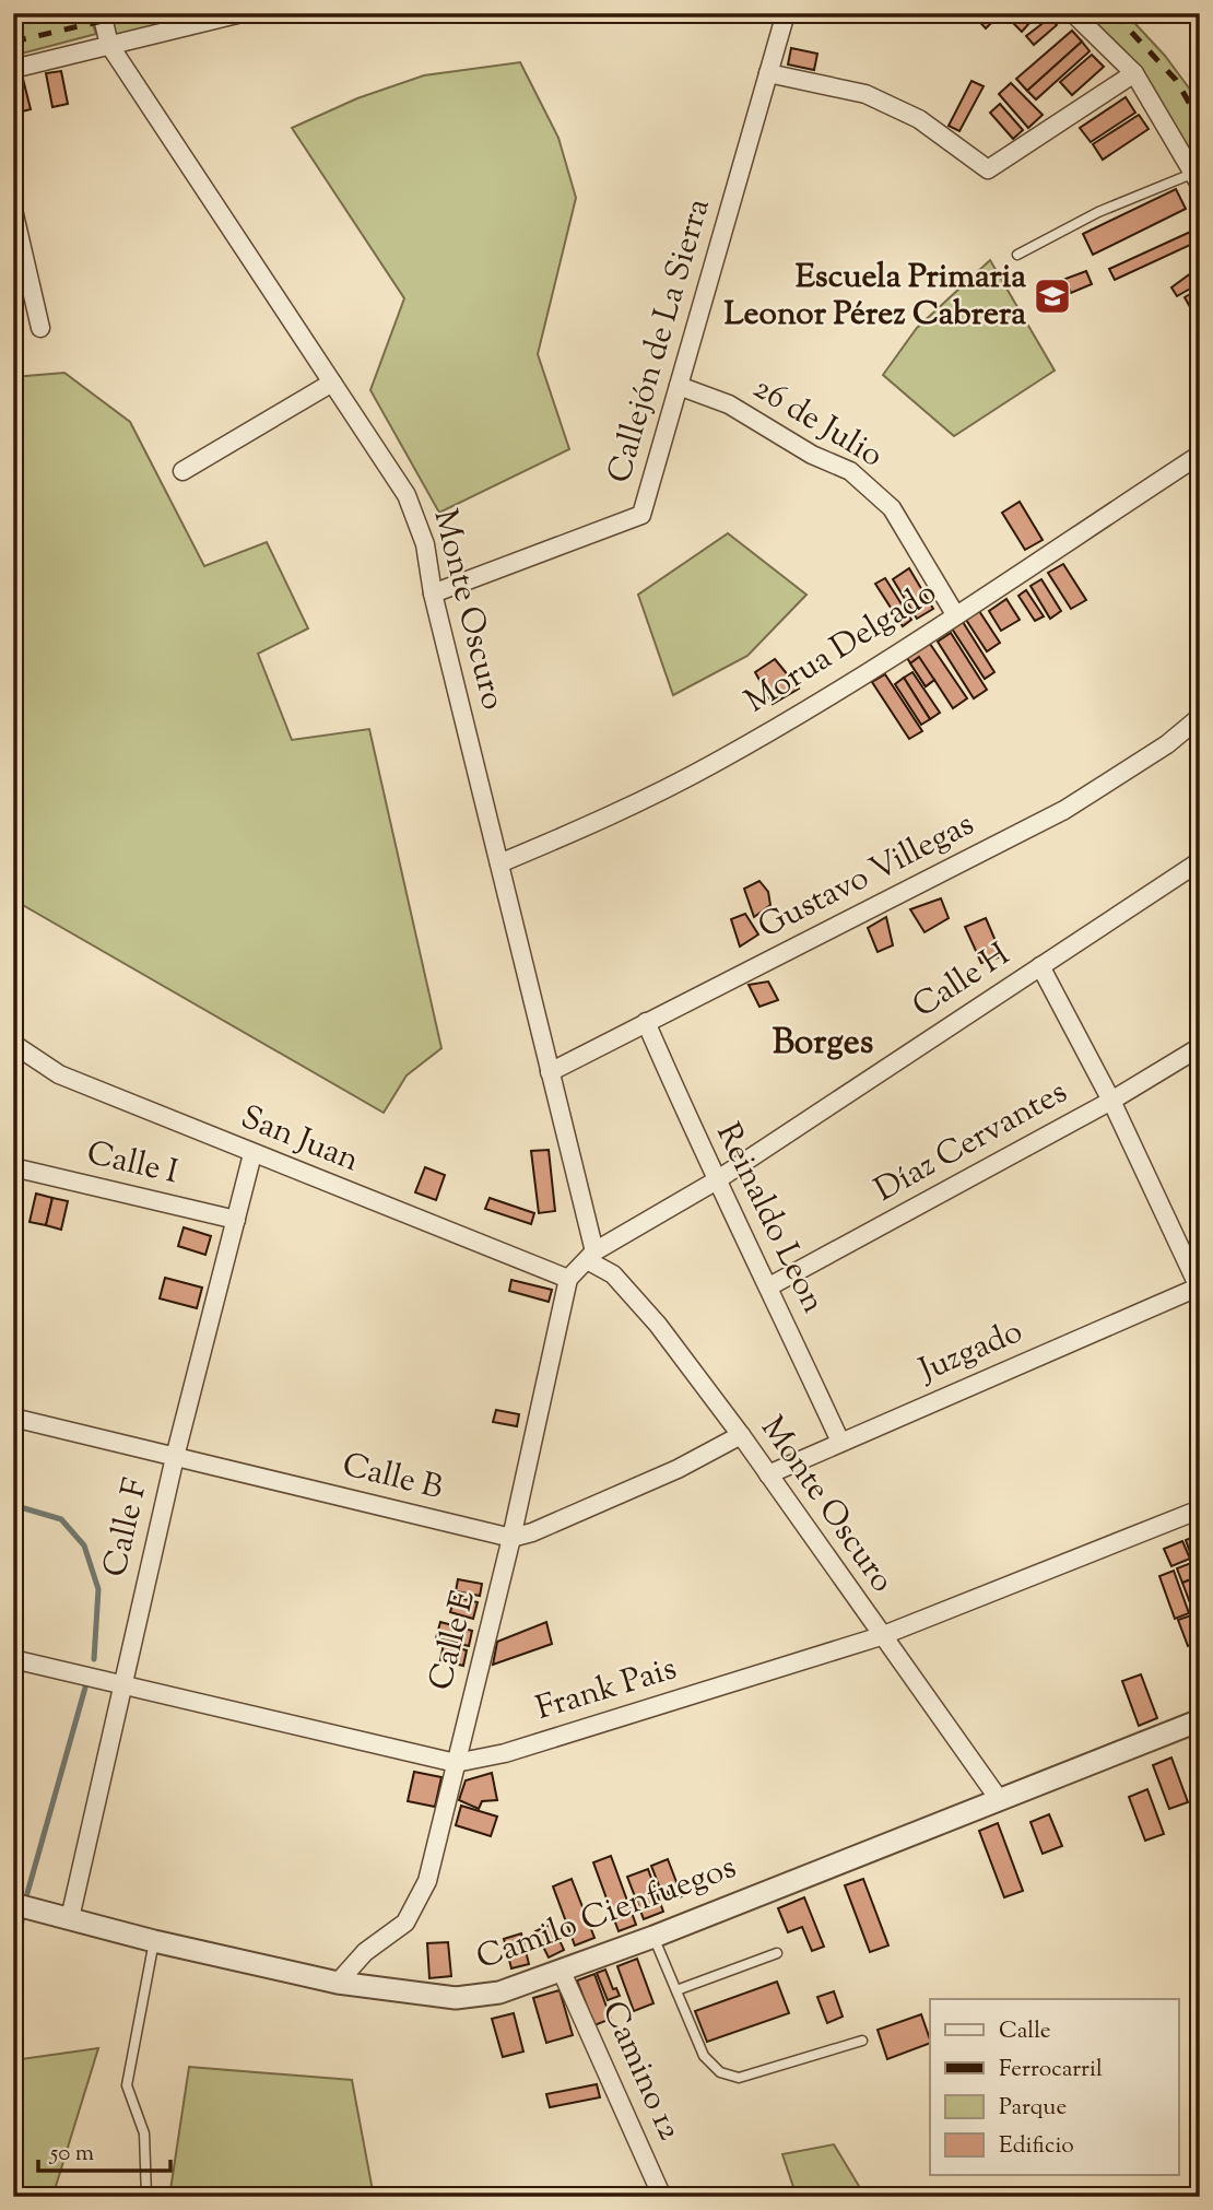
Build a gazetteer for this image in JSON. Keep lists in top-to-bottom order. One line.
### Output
{"streets":{"street":["Callejón de La Sierra","26 de Julio","Monte Oscuro","Morua Delgado","Gustavo Villegas","Calle H","San Juan","Díaz Cervantes","Calle I","Reinaldo Leon","Juzgado","Calle B","Calle F","Calle E","Frank Pais","Camilo Cienfuegos","Camino 12"]},"crossings":[["Callejón de La Sierra","26 de Julio"],["Callejón de La Sierra","Monte Oscuro"],["26 de Julio","Morua Delgado"],["Monte Oscuro","Morua Delgado"],["Monte Oscuro","Gustavo Villegas"],["Monte Oscuro","Calle H"],["Monte Oscuro","Juzgado"],["Monte Oscuro","Frank Pais"],["Monte Oscuro","Camilo Cienfuegos"],["Gustavo Villegas","Reinaldo Leon"],["Calle H","San Juan"],["Calle H","Reinaldo Leon"],["Calle H","Calle E"],["San Juan","Calle F"],["San Juan","Calle E"],["Díaz Cervantes","Reinaldo Leon"],["Calle I","Calle F"],["Reinaldo Leon","Juzgado"],["Calle B","Calle F"],["Calle B","Calle E"],["Calle F","Frank Pais"],["Calle F","Camilo Cienfuegos"],["Calle E","Frank Pais"],["Calle E","Camilo Cienfuegos"],["Camilo Cienfuegos","Camino 12"]],"districts":["Borges"],"places":{"school or university":["Escuela Primaria Leonor Pérez Cabrera"]},"legend":["Calle","Ferrocarril","Parque","Edificio"],"scale_bar":"50 m"}
